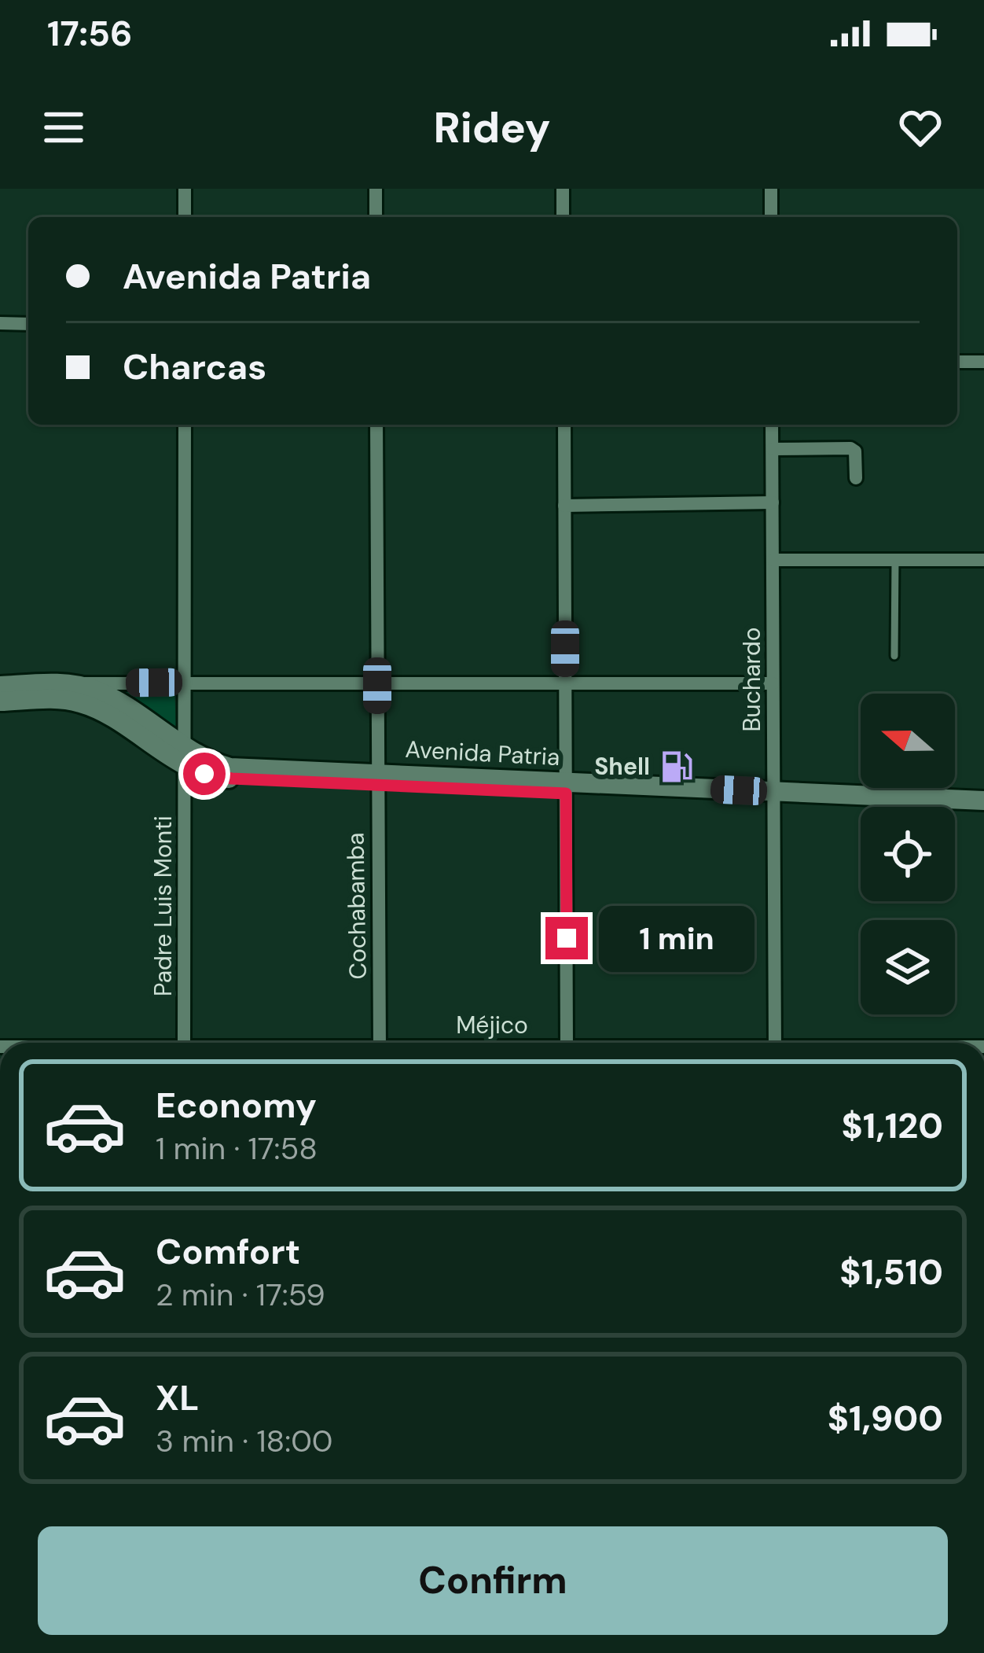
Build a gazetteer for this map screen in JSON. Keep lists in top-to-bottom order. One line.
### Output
{"streets":{"main road":["Avenida Patria"],"street":["Buchardo","Padre Luis Monti","Cochabamba"]},"crossings":[["Buchardo","Avenida Patria"],["Avenida Patria","Padre Luis Monti"],["Avenida Patria","Cochabamba"]],"places":{"fuel station":["Shell"]},"north":"left","page":{"status":"17:56","header":"Ridey","banner":["Avenida Patria","Charcas"],"bubble":"1 min","list":[{"name":"Economy","note":"1 min · 17:58","value":"$1,120"},{"name":"Comfort","note":"2 min · 17:59","value":"$1,510"},{"name":"XL","note":"3 min · 18:00","value":"$1,900"}],"buttons":"Confirm"}}
